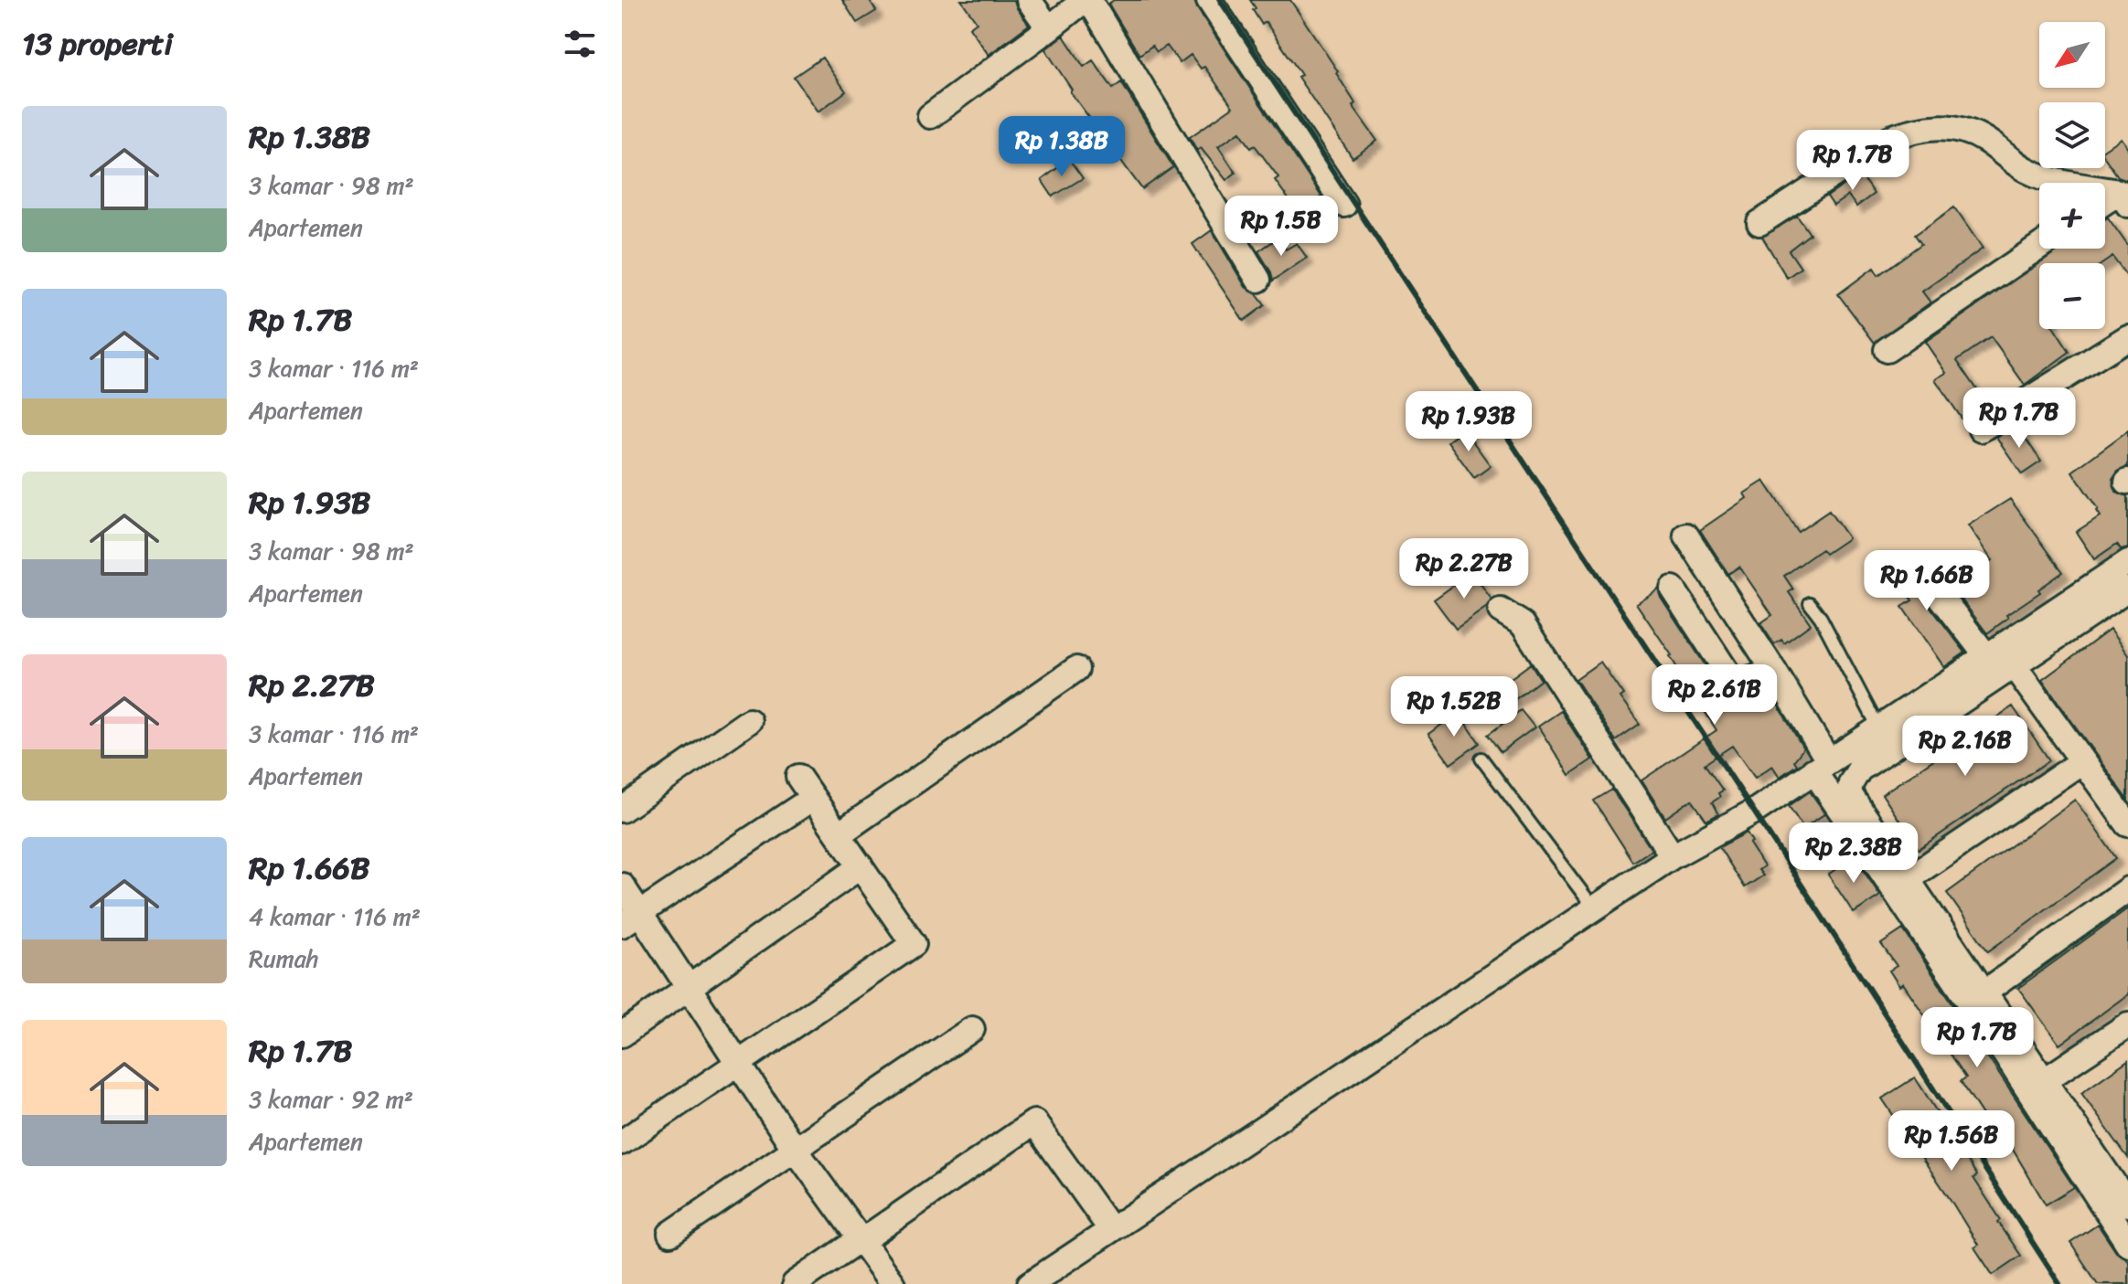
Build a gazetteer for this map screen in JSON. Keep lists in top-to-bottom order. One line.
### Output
{"north":"bottom left","page":{"heading":"13 properti","map_buttons":["+","−"],"list":[{"name":"Rp 1.38B","note":"3 kamar · 98 m² · Apartemen"},{"name":"Rp 1.7B","note":"3 kamar · 116 m² · Apartemen"},{"name":"Rp 1.93B","note":"3 kamar · 98 m² · Apartemen"},{"name":"Rp 2.27B","note":"3 kamar · 116 m² · Apartemen"},{"name":"Rp 1.66B","note":"4 kamar · 116 m² · Rumah"},{"name":"Rp 1.7B","note":"3 kamar · 92 m² · Apartemen"}],"price":["Rp 1.38B","Rp 1.7B","Rp 1.5B","Rp 1.7B","Rp 1.93B","Rp 2.27B","Rp 1.66B","Rp 2.61B","Rp 1.52B","Rp 2.16B","Rp 2.38B","Rp 1.7B","Rp 1.56B"]}}
